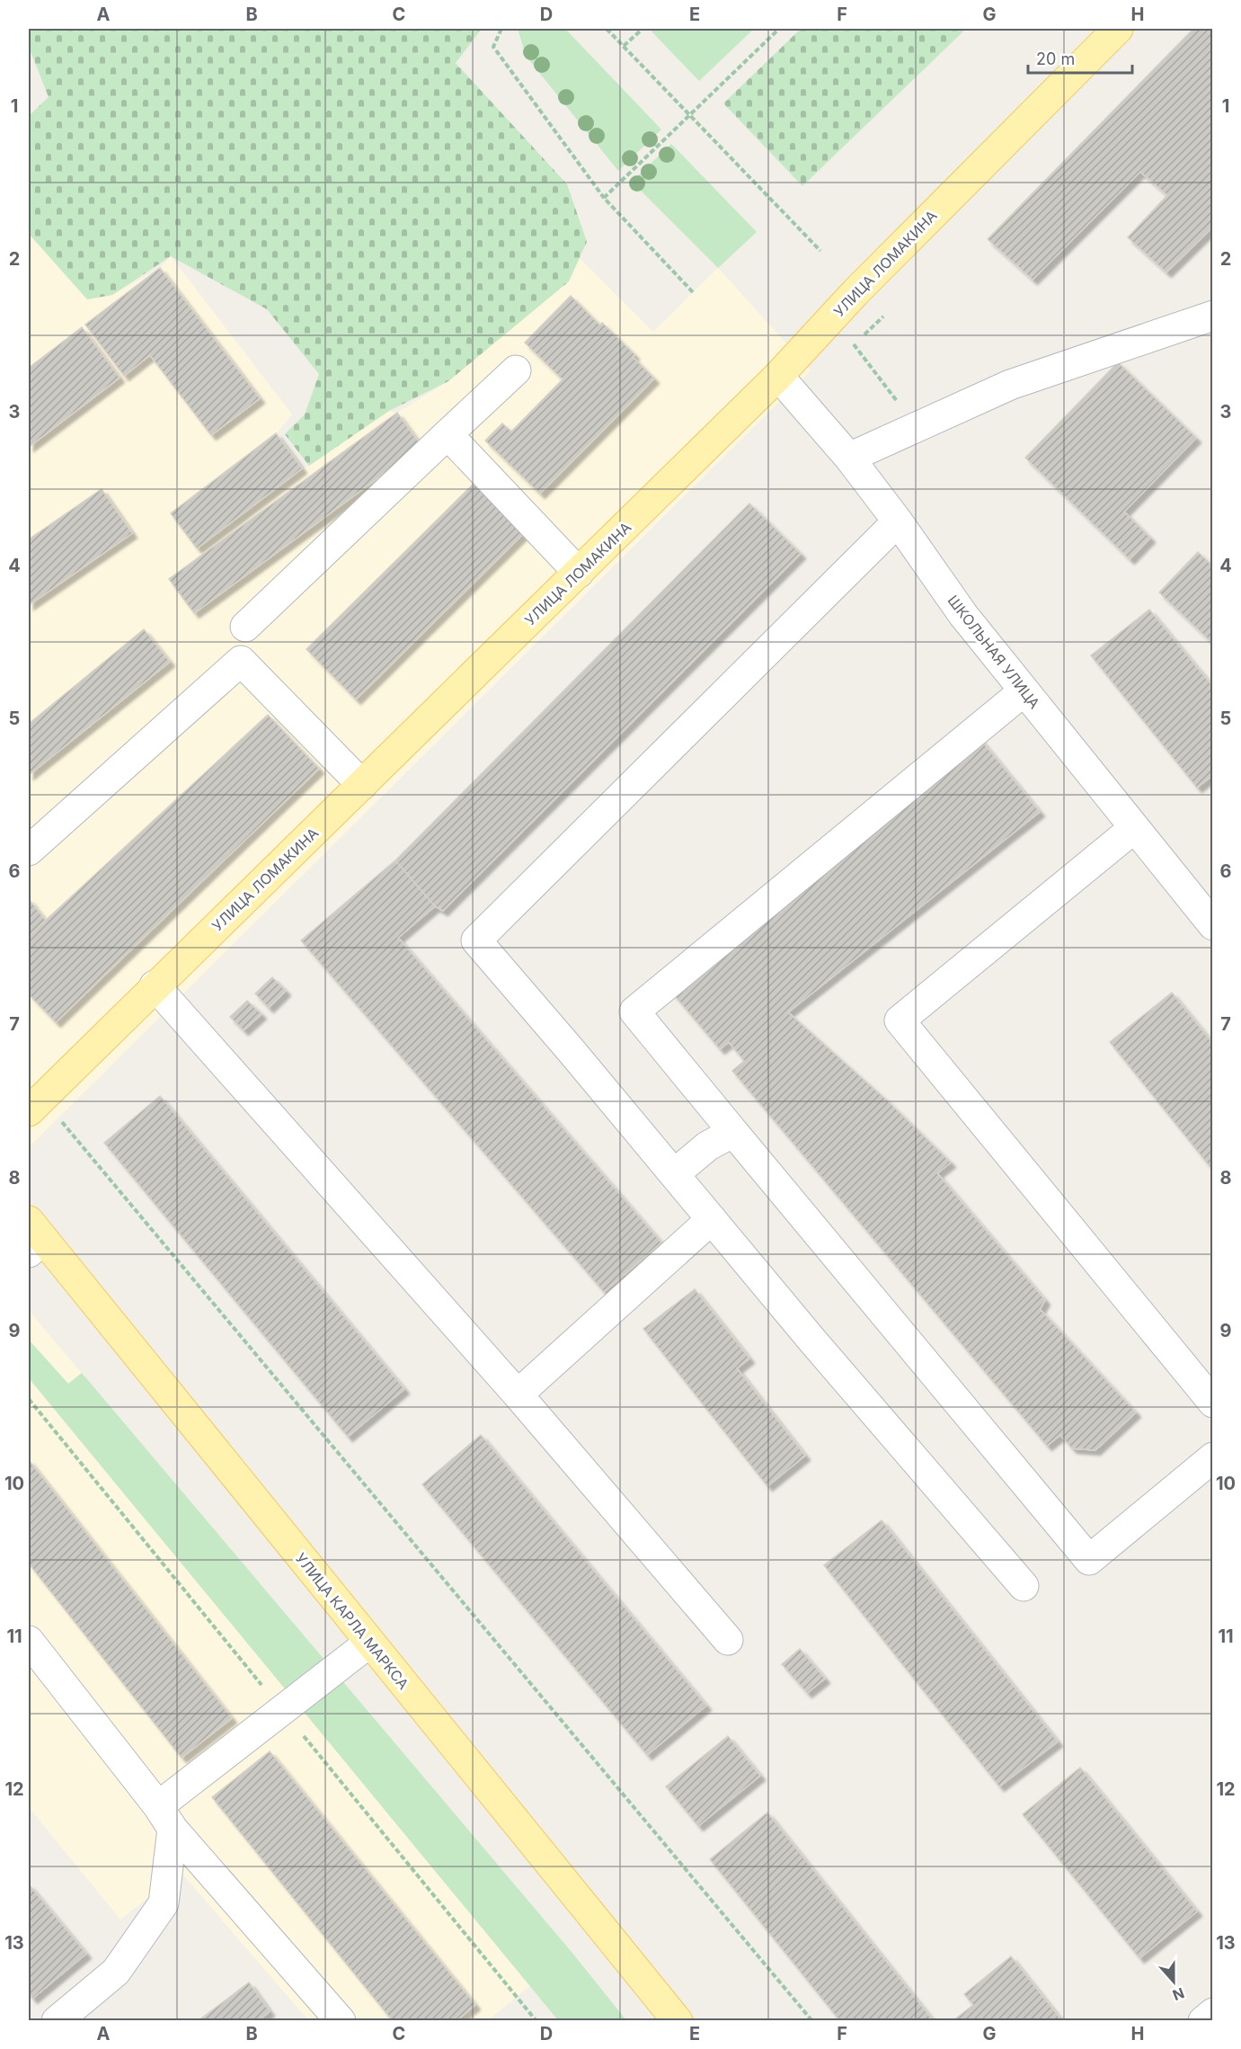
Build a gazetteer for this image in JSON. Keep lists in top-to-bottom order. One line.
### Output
{"streets":{"main road":["УЛИЦА ЛОМАКИНА","УЛИЦА КАРЛА МАРКСА"],"street":["ШКОЛЬНАЯ УЛИЦА"]},"crossings":[["УЛИЦА ЛОМАКИНА","ШКОЛЬНАЯ УЛИЦА"]],"scale_bar":"20 m","north":"bottom","grid":{"columns":["A","B","C","D","E","F","G","H"],"rows":["1","2","3","4","5","6","7","8","9","10","11","12","13"]}}
